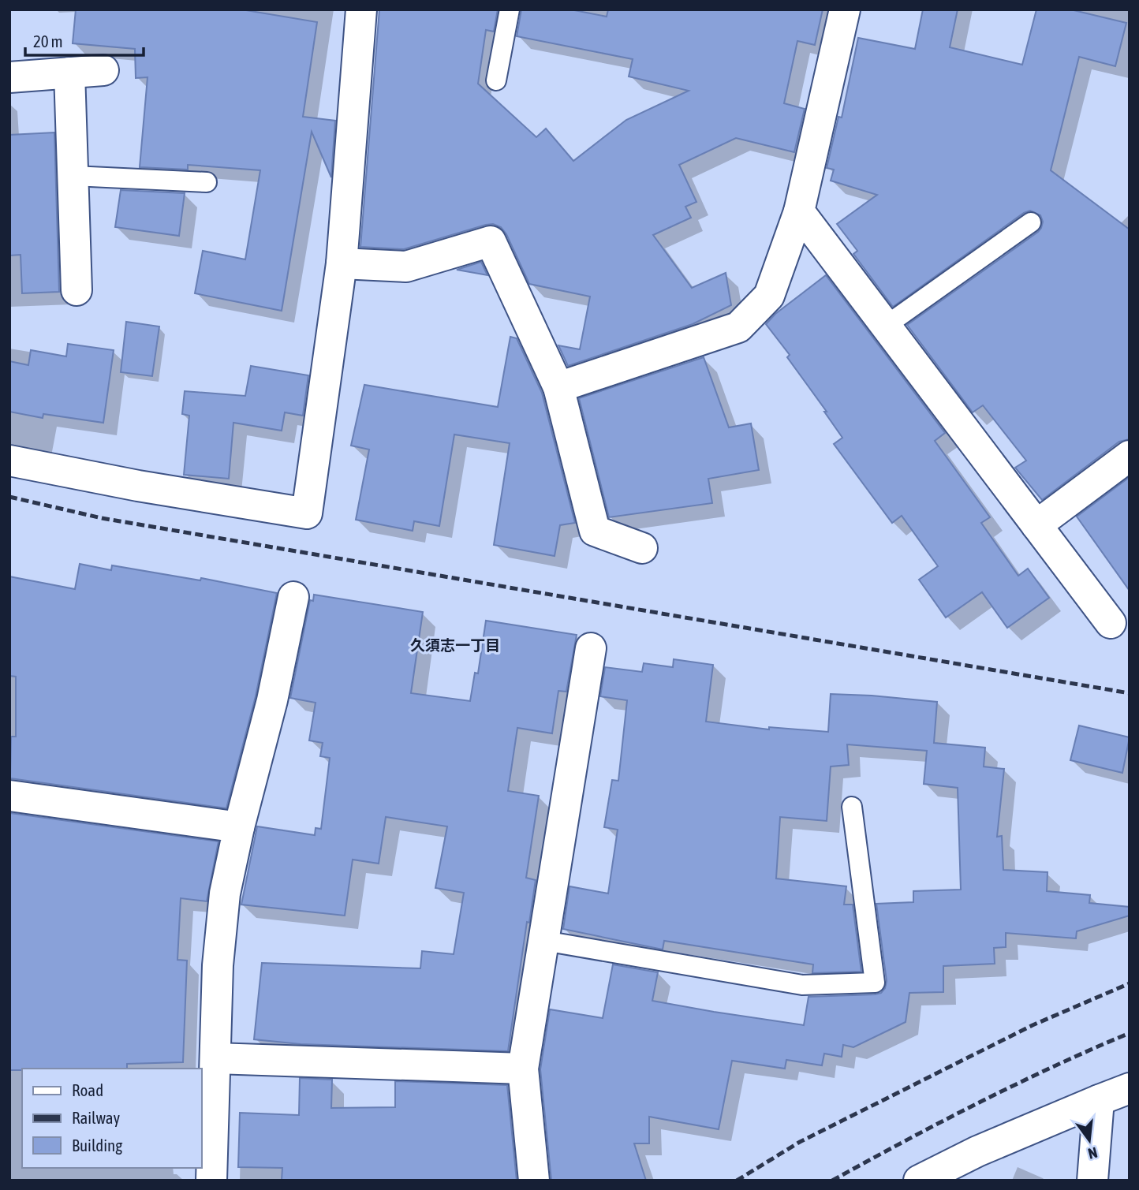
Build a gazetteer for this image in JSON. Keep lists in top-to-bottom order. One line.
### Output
{"districts":["久須志一丁目"],"legend":["Road","Railway","Building"],"scale_bar":"20 m","north":"bottom"}
